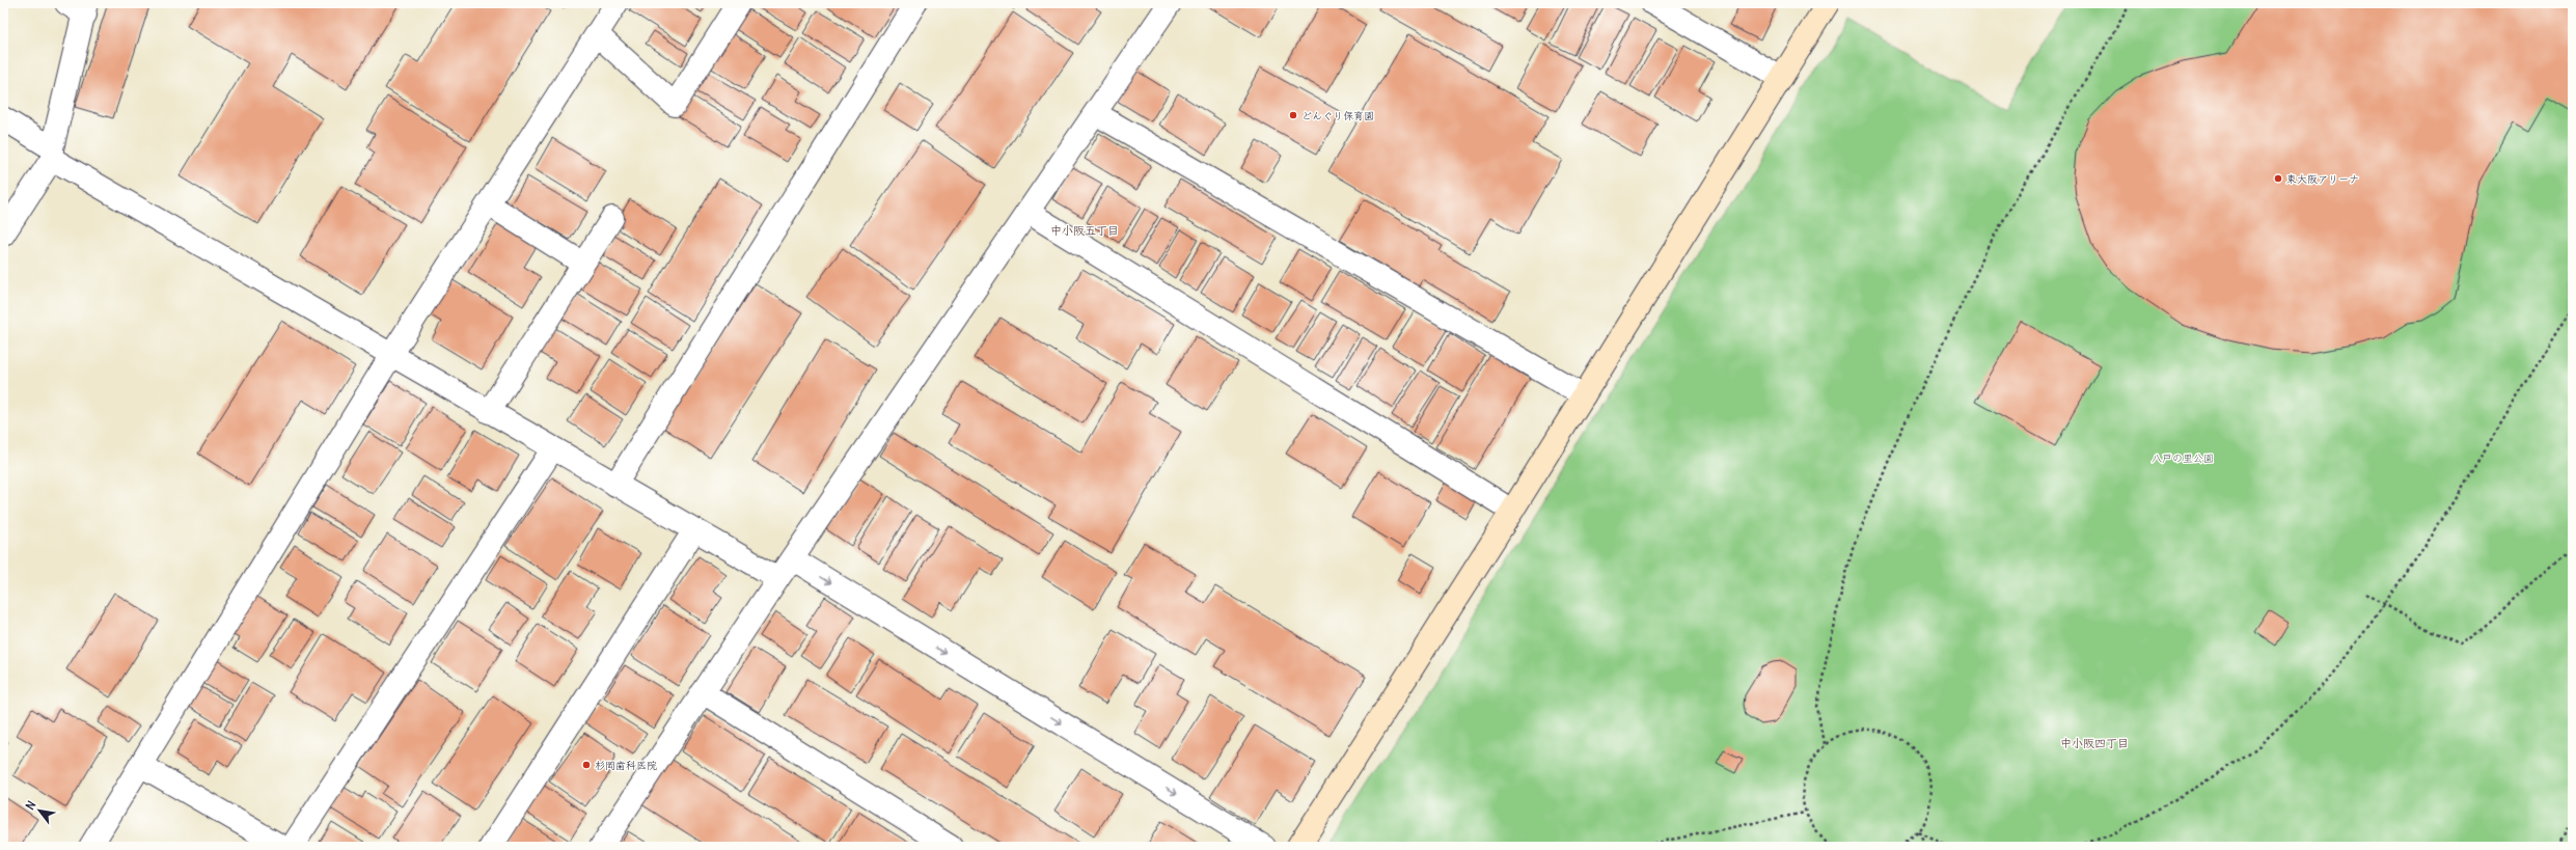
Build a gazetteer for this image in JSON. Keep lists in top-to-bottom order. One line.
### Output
{"districts":["中小阪五丁目","中小阪四丁目"],"parks":["八戸の里公園"],"places":["どんぐり保育園","東大阪アリーナ","杉岡歯科医院"],"north":"top left"}
